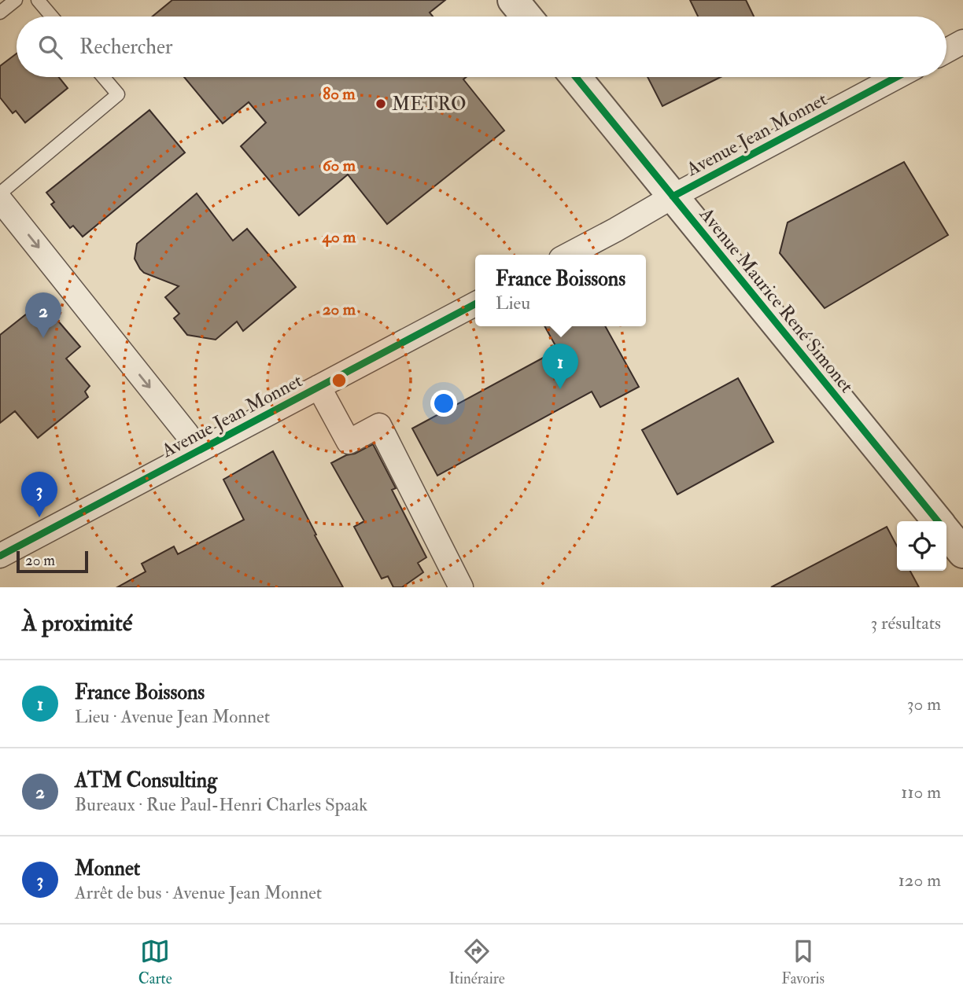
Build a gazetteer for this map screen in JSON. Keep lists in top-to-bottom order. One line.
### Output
{"streets":{"street":["Avenue Jean Monnet","Avenue Maurice René Simonet"]},"crossings":[["Avenue Jean Monnet","Avenue Maurice René Simonet"]],"places":["METRO"],"scale_bar":"20 m","page":{"search":"Rechercher","popup":["France Boissons","Lieu"],"pins":["2","1","3"],"scale":"20 m","heading":["À proximité","3 résultats"],"list":[{"mark":"1","name":"France Boissons","note":"Lieu · Avenue Jean Monnet","value":"30 m"},{"mark":"2","name":"ATM Consulting","note":"Bureaux · Rue Paul-Henri Charles Spaak","value":"110 m"},{"mark":"3","name":"Monnet","note":"Arrêt de bus · Avenue Jean Monnet","value":"120 m"}],"nav":["Carte","Itinéraire","Favoris"]},"rings":["80 m","60 m","40 m","20 m"]}
